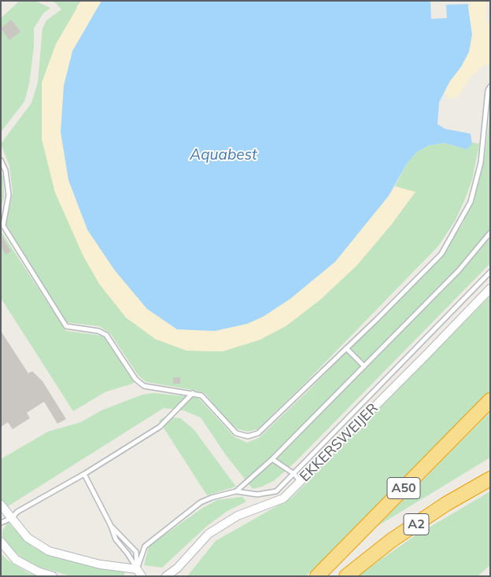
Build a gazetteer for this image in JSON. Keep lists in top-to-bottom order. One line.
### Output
{"streets":{"highway":["A50","A2"],"street":["EKKERSWEIJER"]},"water":["Aquabest"]}
